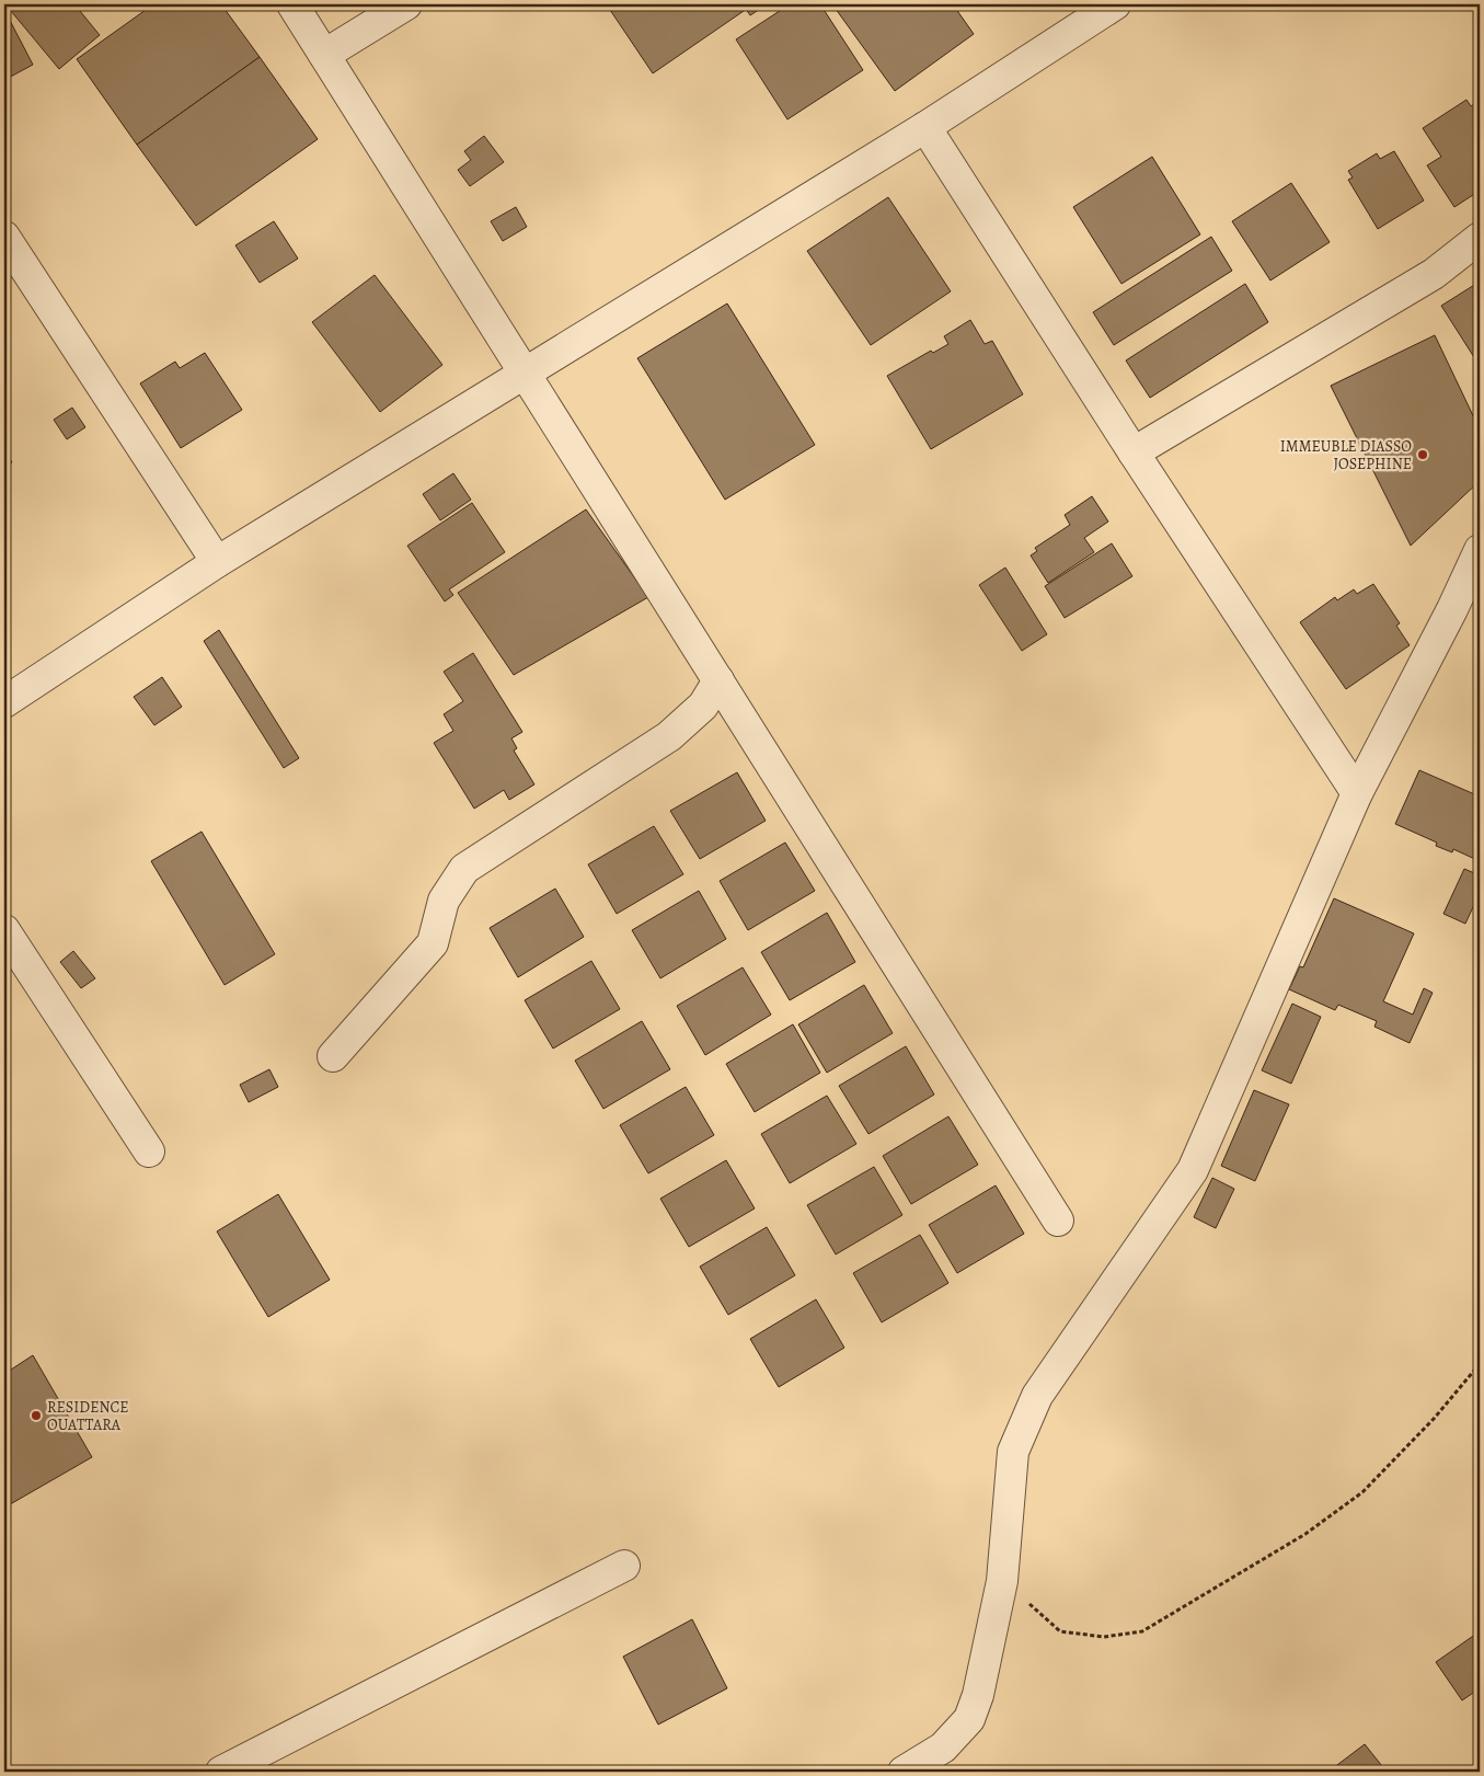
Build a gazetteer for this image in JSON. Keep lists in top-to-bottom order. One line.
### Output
{"places":["IMMEUBLE DIASSO JOSEPHINE","RESIDENCE OUATTARA"]}
